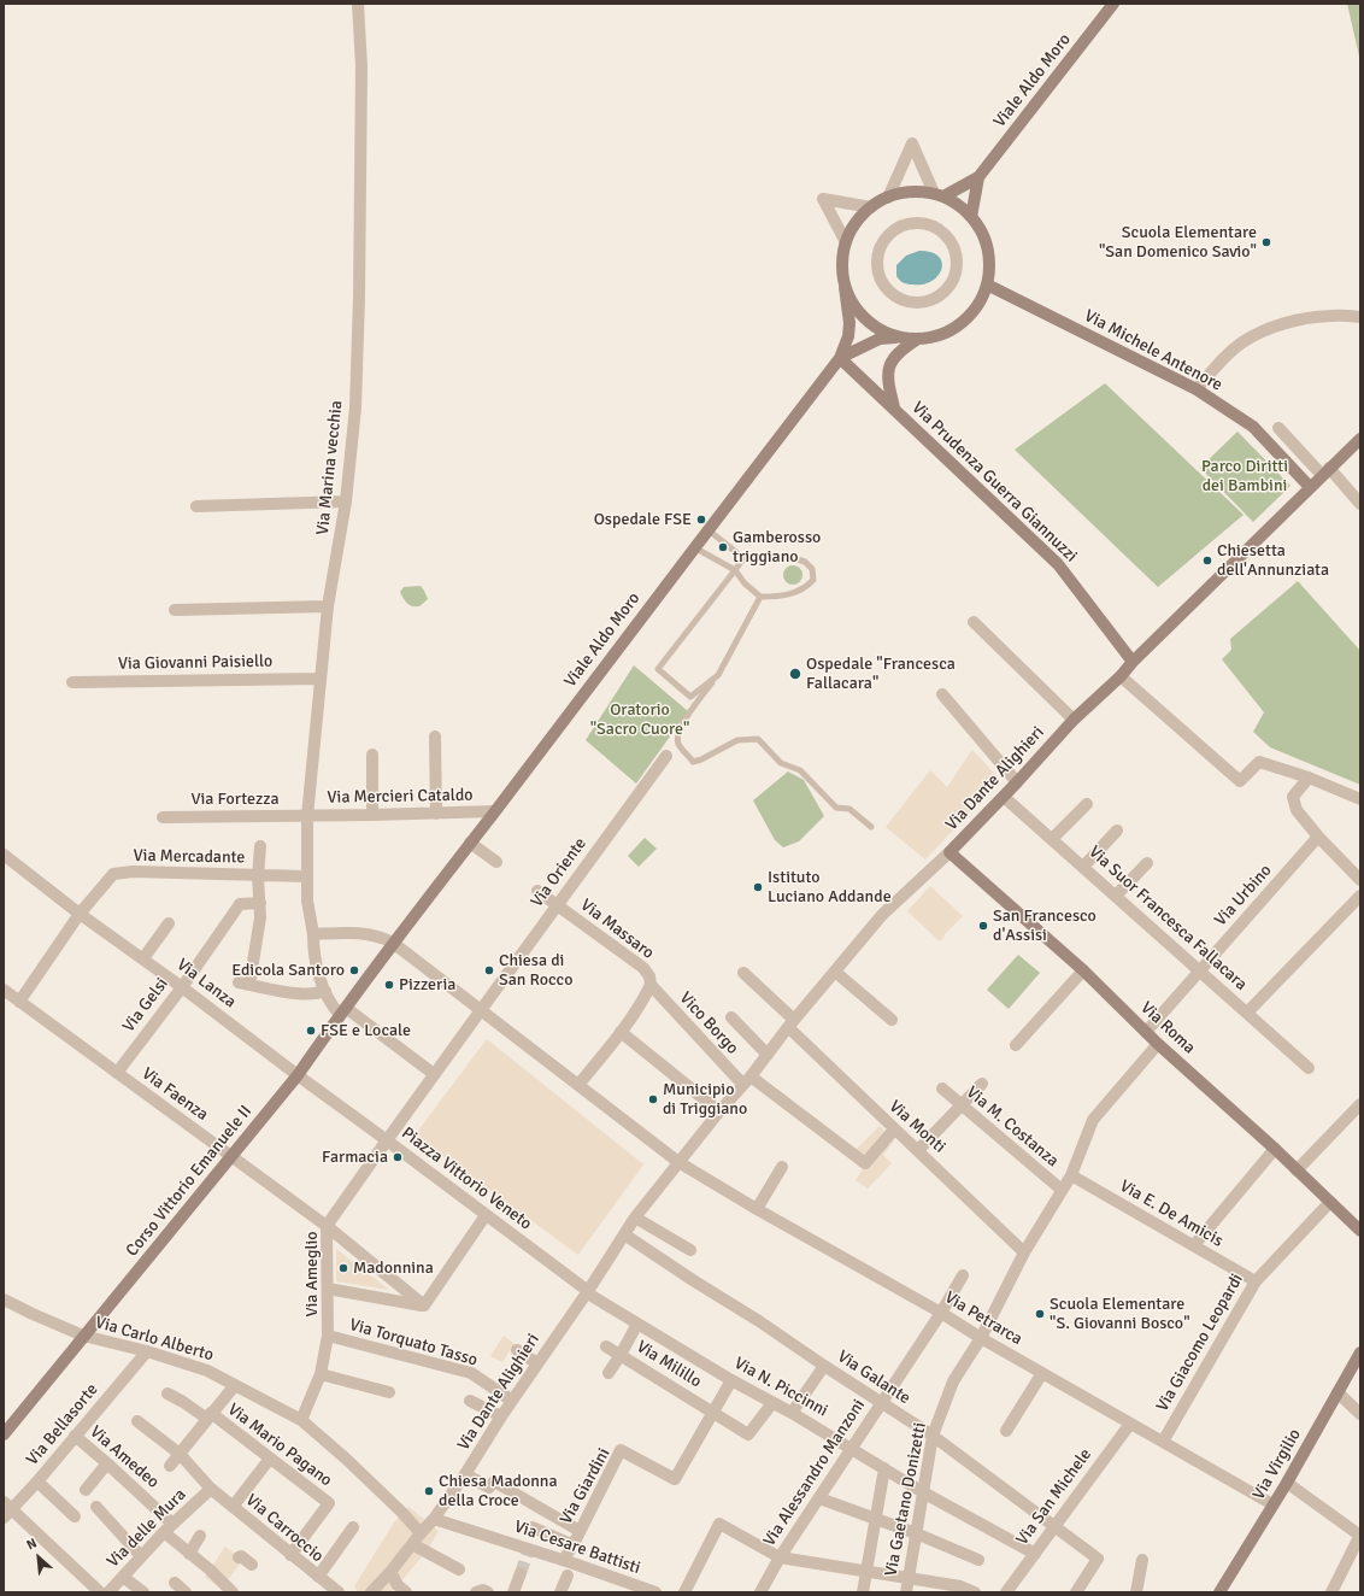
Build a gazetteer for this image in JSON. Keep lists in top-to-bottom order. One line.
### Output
{"streets":{"street":["Viale Aldo Moro","Via Michele Antenore","Via Marina vecchia","Via Prudenza Guerra Giannuzzi","Via Giovanni Paisiello","Via Dante Alighieri","Via Mercieri Cataldo","Via Fortezza","Via Mercadante","Via Oriente","Via Urbino","Via Suor Francesca Fallacara","Via Massaro","Via Lanza","Via Gelsi","Vico Borgo","Via Roma","Via Faenza","Via Monti","Via M. Costanza","Piazza Vittorio Veneto","Corso Vittorio Emanuele II","Via E. De Amicis","Via Ameglio","Via Petrarca","Via Carlo Alberto","Via Torquato Tasso","Via Giacomo Leopardi","Via Milillo","Via Galante","Via N. Piccinni","Via Bellasorte","Via Mario Pagano","Via Amedeo","Via Virgilio","Via Alessandro Manzoni","Via Giardini","Via San Michele","Via Gaetano Donizetti","Via delle Mura","Via Carroccio","Via Cesare Battisti"]},"crossings":[["Viale Aldo Moro","Via Prudenza Guerra Giannuzzi"],["Viale Aldo Moro","Via Mercieri Cataldo"],["Viale Aldo Moro","Corso Vittorio Emanuele II"],["Via Michele Antenore","Via Dante Alighieri"],["Via Marina vecchia","Via Giovanni Paisiello"],["Via Marina vecchia","Via Mercieri Cataldo"],["Via Marina vecchia","Via Fortezza"],["Via Marina vecchia","Via Mercadante"],["Via Marina vecchia","Corso Vittorio Emanuele II"],["Via Prudenza Guerra Giannuzzi","Via Dante Alighieri"],["Via Dante Alighieri","Via Suor Francesca Fallacara"],["Via Dante Alighieri","Vico Borgo"],["Via Dante Alighieri","Via Roma"],["Via Dante Alighieri","Via Monti"],["Via Dante Alighieri","Piazza Vittorio Veneto"],["Via Dante Alighieri","Via Petrarca"],["Via Dante Alighieri","Via Carlo Alberto"],["Via Dante Alighieri","Via Torquato Tasso"],["Via Dante Alighieri","Via N. Piccinni"],["Via Dante Alighieri","Via Cesare Battisti"],["Via Mercieri Cataldo","Via Fortezza"],["Via Mercadante","Via Lanza"],["Via Mercadante","Via Faenza"],["Via Oriente","Via Massaro"],["Via Oriente","Piazza Vittorio Veneto"],["Via Urbino","Via Suor Francesca Fallacara"],["Via Urbino","Via Roma"],["Via Massaro","Vico Borgo"],["Via Lanza","Via Gelsi"],["Via Lanza","Piazza Vittorio Veneto"],["Via Lanza","Corso Vittorio Emanuele II"],["Via Lanza","Via Ameglio"],["Via Gelsi","Via Faenza"],["Vico Borgo","Via Monti"],["Via Roma","Via Giacomo Leopardi"],["Via Faenza","Corso Vittorio Emanuele II"],["Via Faenza","Via Ameglio"],["Piazza Vittorio Veneto","Via Ameglio"],["Piazza Vittorio Veneto","Via N. Piccinni"],["Corso Vittorio Emanuele II","Via Carlo Alberto"],["Via E. De Amicis","Via Giacomo Leopardi"],["Via Ameglio","Via Carlo Alberto"],["Via Ameglio","Via Torquato Tasso"],["Via Petrarca","Via Giacomo Leopardi"],["Via Petrarca","Via Virgilio"],["Via Petrarca","Via Alessandro Manzoni"],["Via Petrarca","Via San Michele"],["Via Petrarca","Via Gaetano Donizetti"],["Via Carlo Alberto","Via Bellasorte"],["Via Milillo","Via N. Piccinni"],["Via Milillo","Via Giardini"],["Via Galante","Via Alessandro Manzoni"],["Via Galante","Via San Michele"],["Via Galante","Via Gaetano Donizetti"],["Via N. Piccinni","Via Alessandro Manzoni"],["Via N. Piccinni","Via Giardini"],["Via N. Piccinni","Via San Michele"],["Via N. Piccinni","Via Gaetano Donizetti"],["Via Bellasorte","Via Amedeo"],["Via Mario Pagano","Via Carroccio"],["Via Amedeo","Via delle Mura"],["Via Giardini","Via Cesare Battisti"],["Via delle Mura","Via Carroccio"]],"parks":["Parco Diritti dei Bambini","Oratorio \"Sacro Cuore\""],"places":["Scuola Elementare \"San Domenico Savio\"","Ospedale FSE","Gamberosso triggiano","Chiesetta dell'Annunziata","Ospedale \"Francesca Fallacara\"","Istituto Luciano Addande","San Francesco d'Assisi","Edicola Santoro","Chiesa di San Rocco","Pizzeria","FSE e Locale","Municipio di Triggiano","Farmacia","Madonnina","Scuola Elementare \"S. Giovanni Bosco\"","Chiesa Madonna della Croce"],"north":"top left"}
